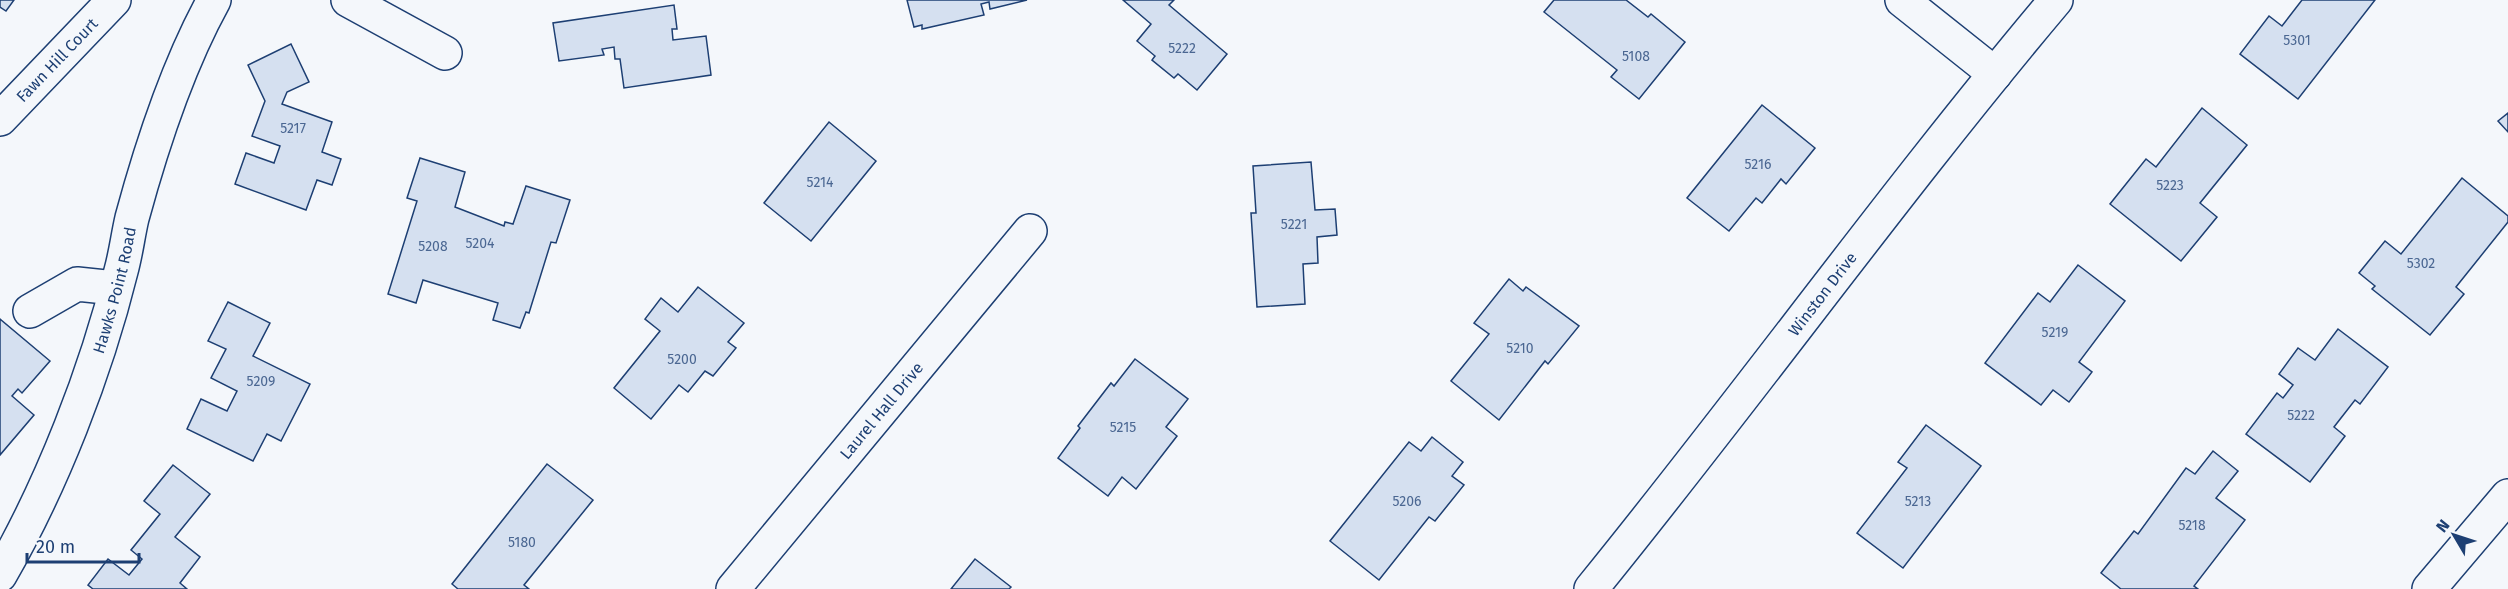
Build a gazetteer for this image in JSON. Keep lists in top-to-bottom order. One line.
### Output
{"streets":{"street":["Fawn Hill Court","Hawks Point Road","Winston Drive","Laurel Hall Drive"]},"house_numbers":["5301","5222","5108","5217","5216","5214","5223","5221","5204","5208","5302","5219","5210","5200","5209","5222","5215","5206","5213","5218","5180"],"scale_bar":"20 m","north":"top left"}
